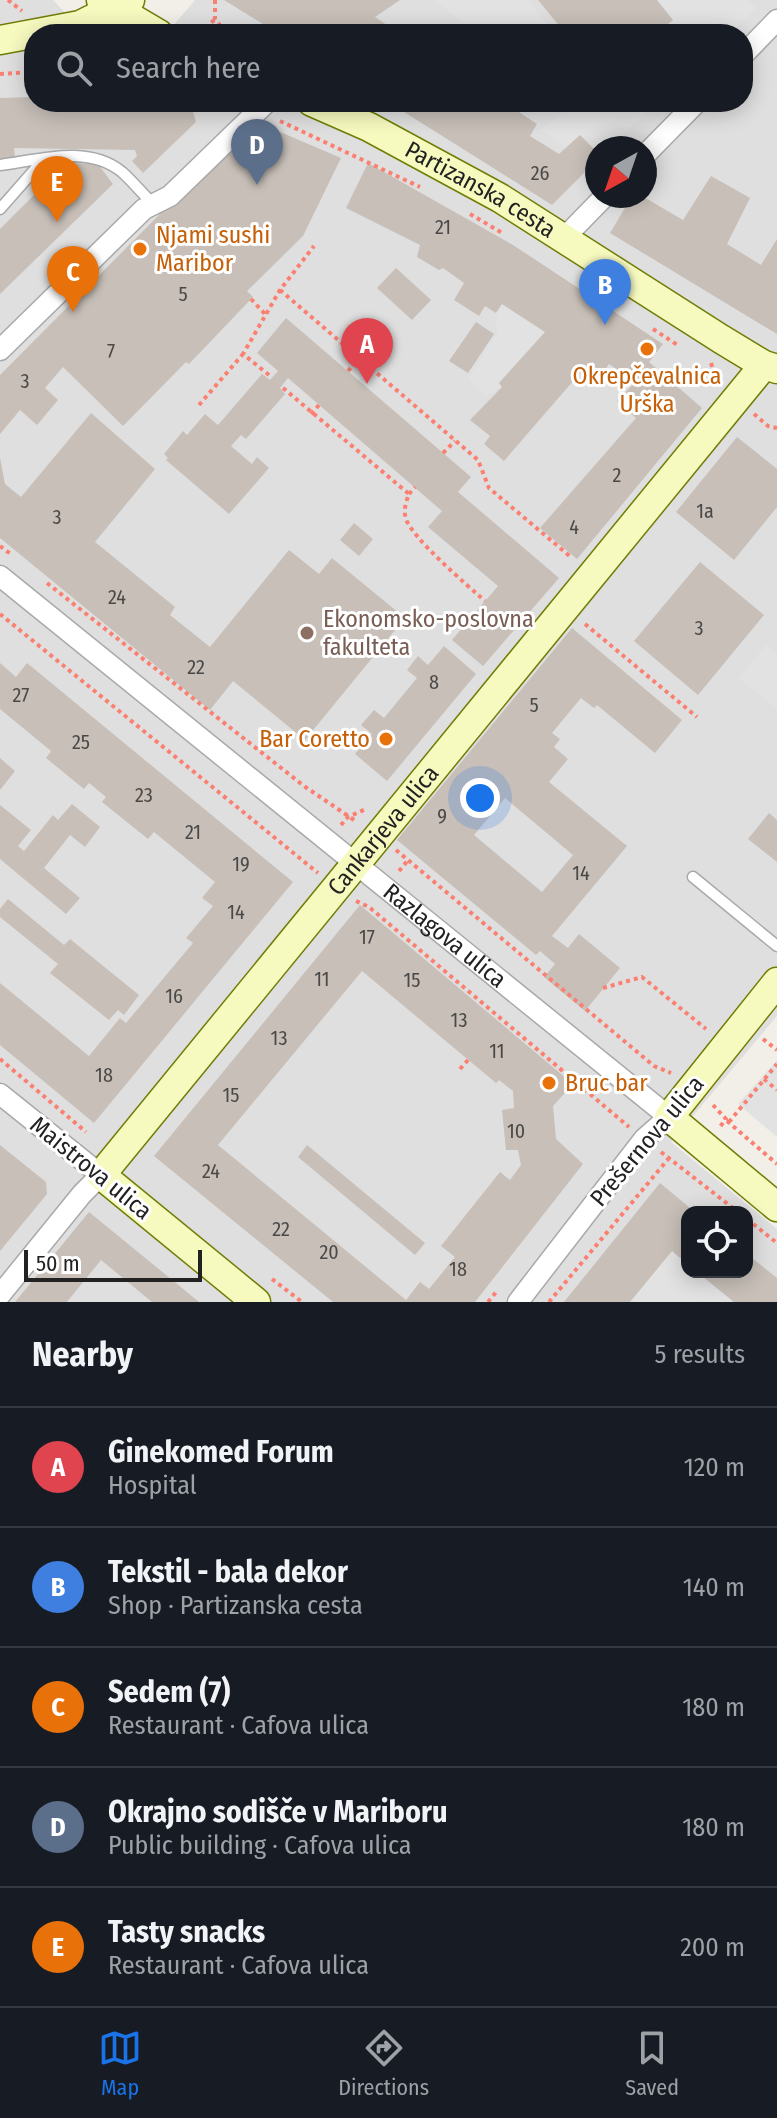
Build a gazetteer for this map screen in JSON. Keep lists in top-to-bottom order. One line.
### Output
{"streets":{"street":["Partizanska cesta","Cankarjeva ulica","Razlagova ulica","Prešernova ulica","Maistrova ulica"]},"crossings":[["Partizanska cesta","Cankarjeva ulica"],["Cankarjeva ulica","Razlagova ulica"],["Cankarjeva ulica","Maistrova ulica"],["Razlagova ulica","Prešernova ulica"]],"places":["Njami sushi Maribor","Okrepčevalnica Urška","Ekonomsko-poslovna fakulteta","Bar Coretto","Bruc bar"],"house_numbers":["26","21","5","7","3","2","1a","3","4","24","3","22","8","27","5","25","23","9","21","19","14","14","17","11","15","16","13","13","11","18","15","10","24","22","20","18"],"scale_bar":"50 m","north":"bottom left","page":{"search":"Search here","pins":["D","E","C","B","A"],"scale":"50 m","heading":["Nearby","5 results"],"list":[{"mark":"A","name":"Ginekomed Forum","note":"Hospital","value":"120 m"},{"mark":"B","name":"Tekstil - bala dekor","note":"Shop · Partizanska cesta","value":"140 m"},{"mark":"C","name":"Sedem (7)","note":"Restaurant · Cafova ulica","value":"180 m"},{"mark":"D","name":"Okrajno sodišče v Mariboru","note":"Public building · Cafova ulica","value":"180 m"},{"mark":"E","name":"Tasty snacks","note":"Restaurant · Cafova ulica","value":"200 m"}],"nav":["Map","Directions","Saved"]}}
